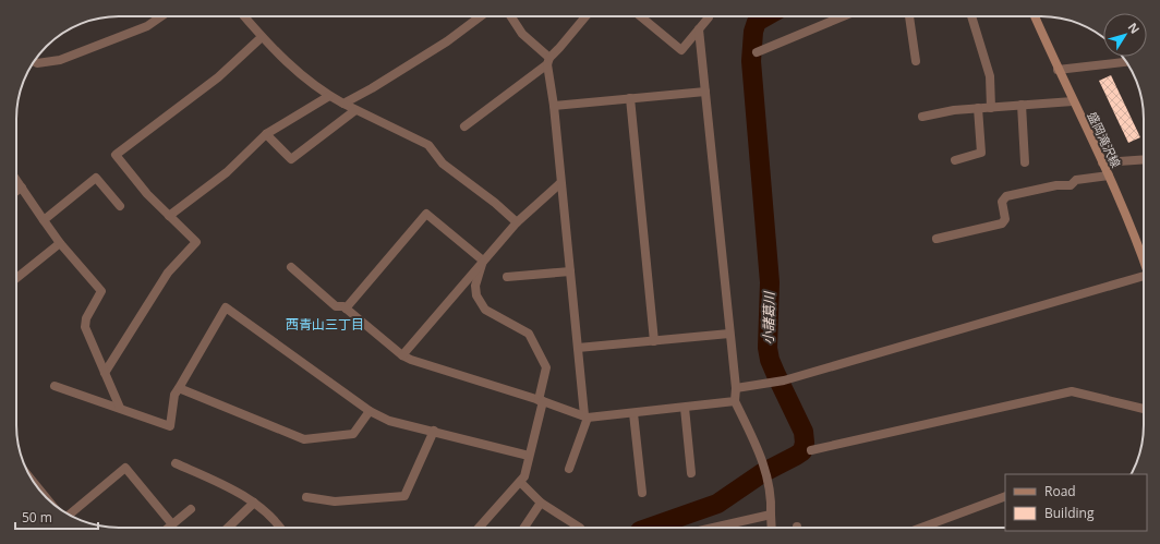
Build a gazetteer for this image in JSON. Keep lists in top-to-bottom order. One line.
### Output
{"streets":{"main road":["盛岡滝沢線"]},"districts":["西青山三丁目"],"water":["小諸葛川"],"legend":["Road","Building"],"scale_bar":"50 m","north":"top right"}
